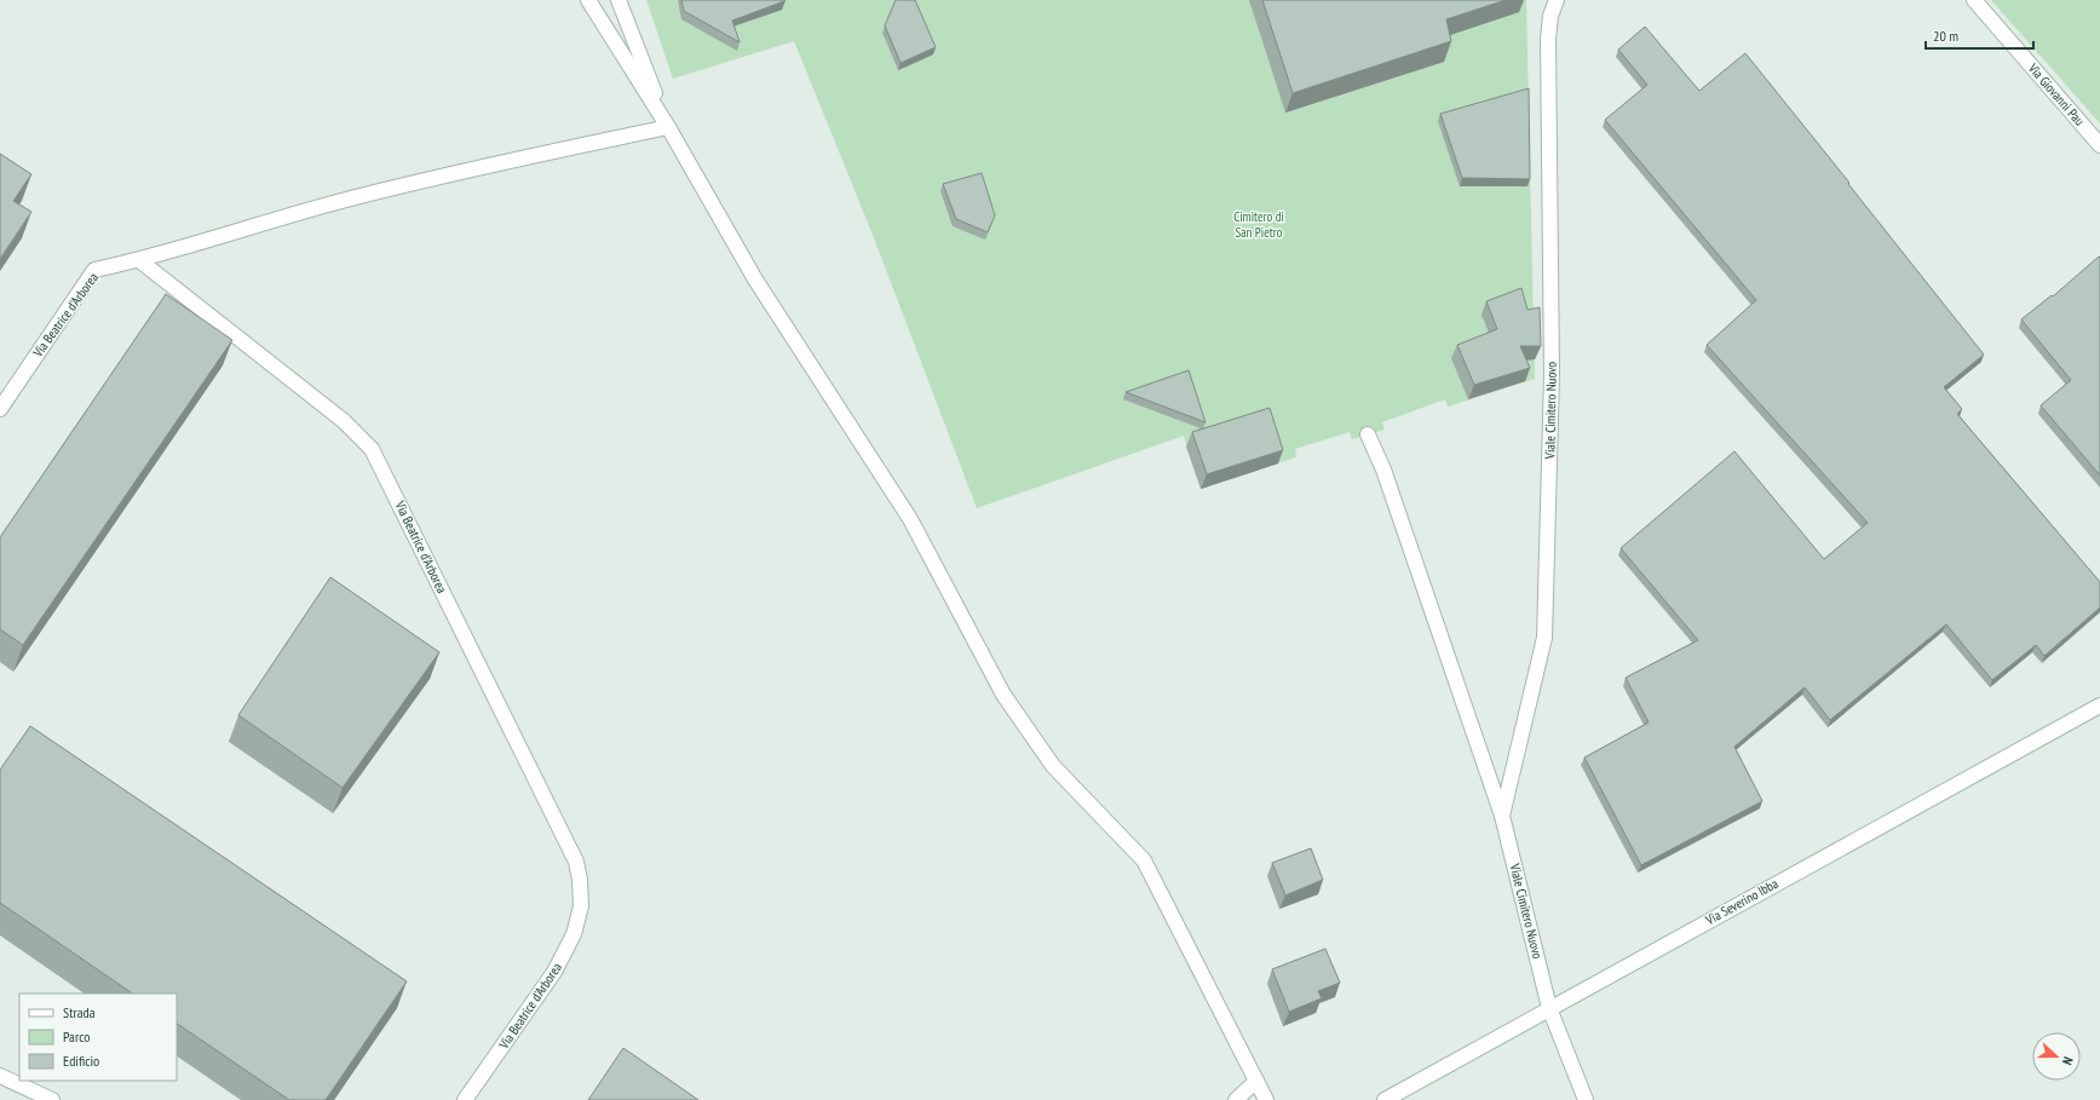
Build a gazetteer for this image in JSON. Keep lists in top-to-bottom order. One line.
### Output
{"streets":{"street":["Via Giovanni Pau","Via Beatrice d'Arborea","Viale Cimitero Nuovo","Via Severino Ibba"]},"crossings":[["Viale Cimitero Nuovo","Via Severino Ibba"]],"parks":["Cimitero di San Pietro"],"legend":["Strada","Parco","Edificio"],"scale_bar":"20 m","north":"right"}
